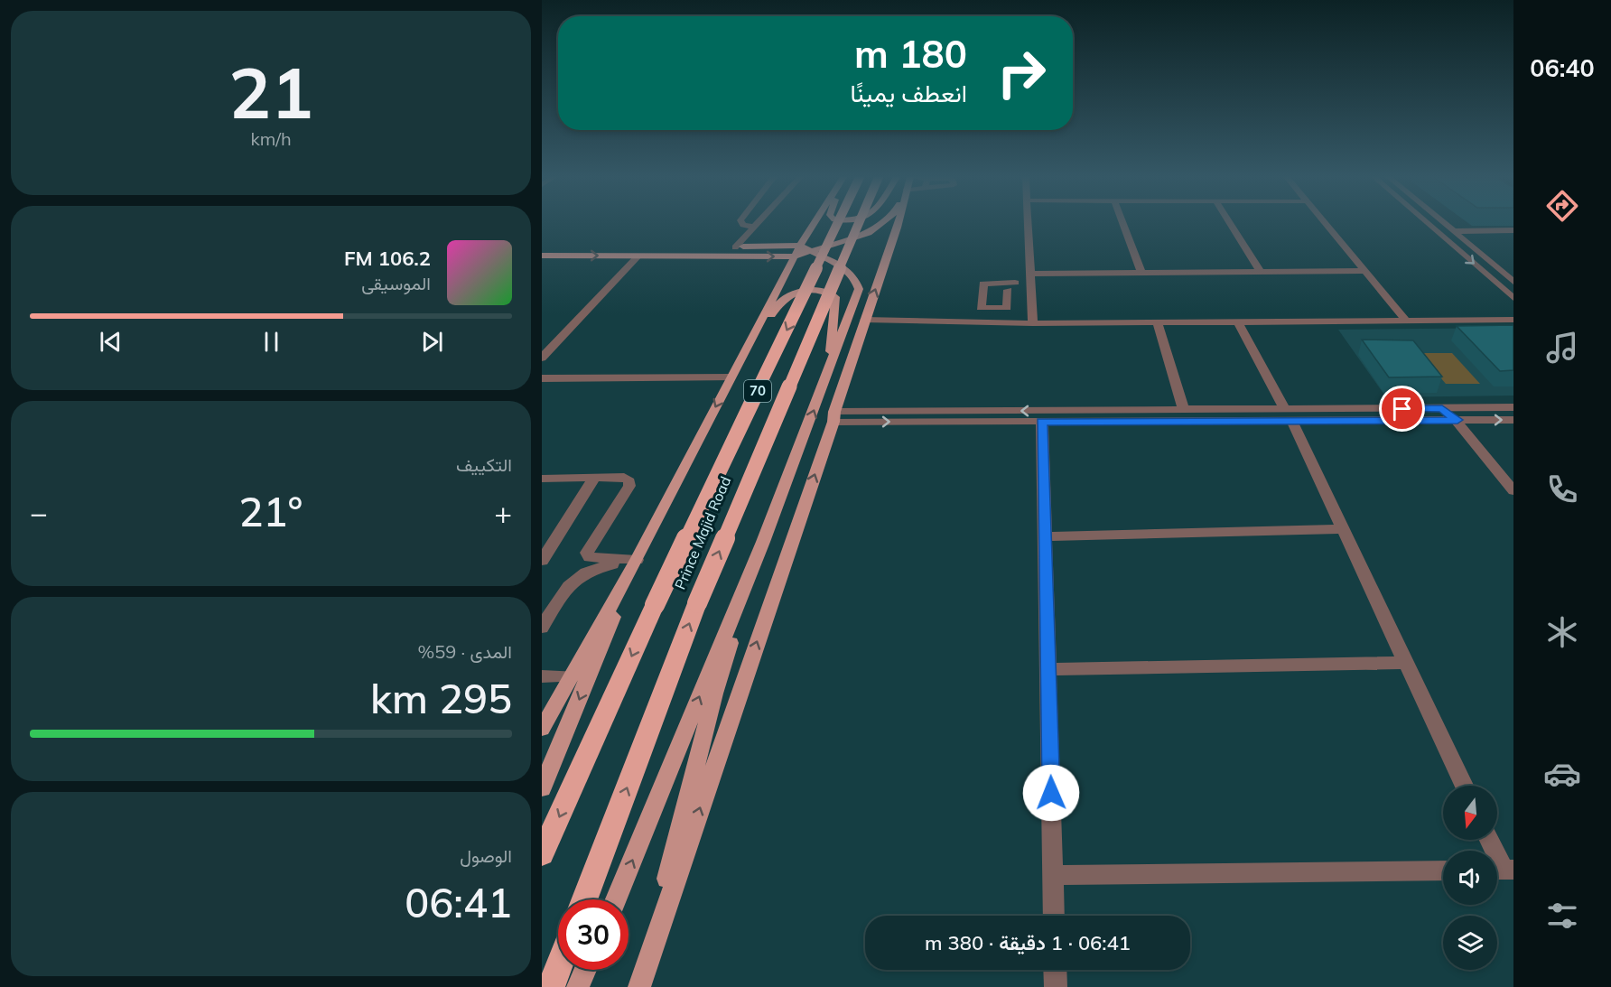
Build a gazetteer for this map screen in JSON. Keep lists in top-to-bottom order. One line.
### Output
{"streets":{"highway":["70","Prince Majid Road"]},"north":"bottom","page":{"tabs":"06:40","tile":[["21","km/h"],"التكييف",["المدى · 59%","295 km"],["الوصول","06:41"]],"turn":["180 m","انعطف يمينًا"],"song":["106.2 FM","الموسيقى"],"heat":["−","21°","+"],"limit":"30","trip":"06:41 · 1 دقيقة · 380 m"}}
